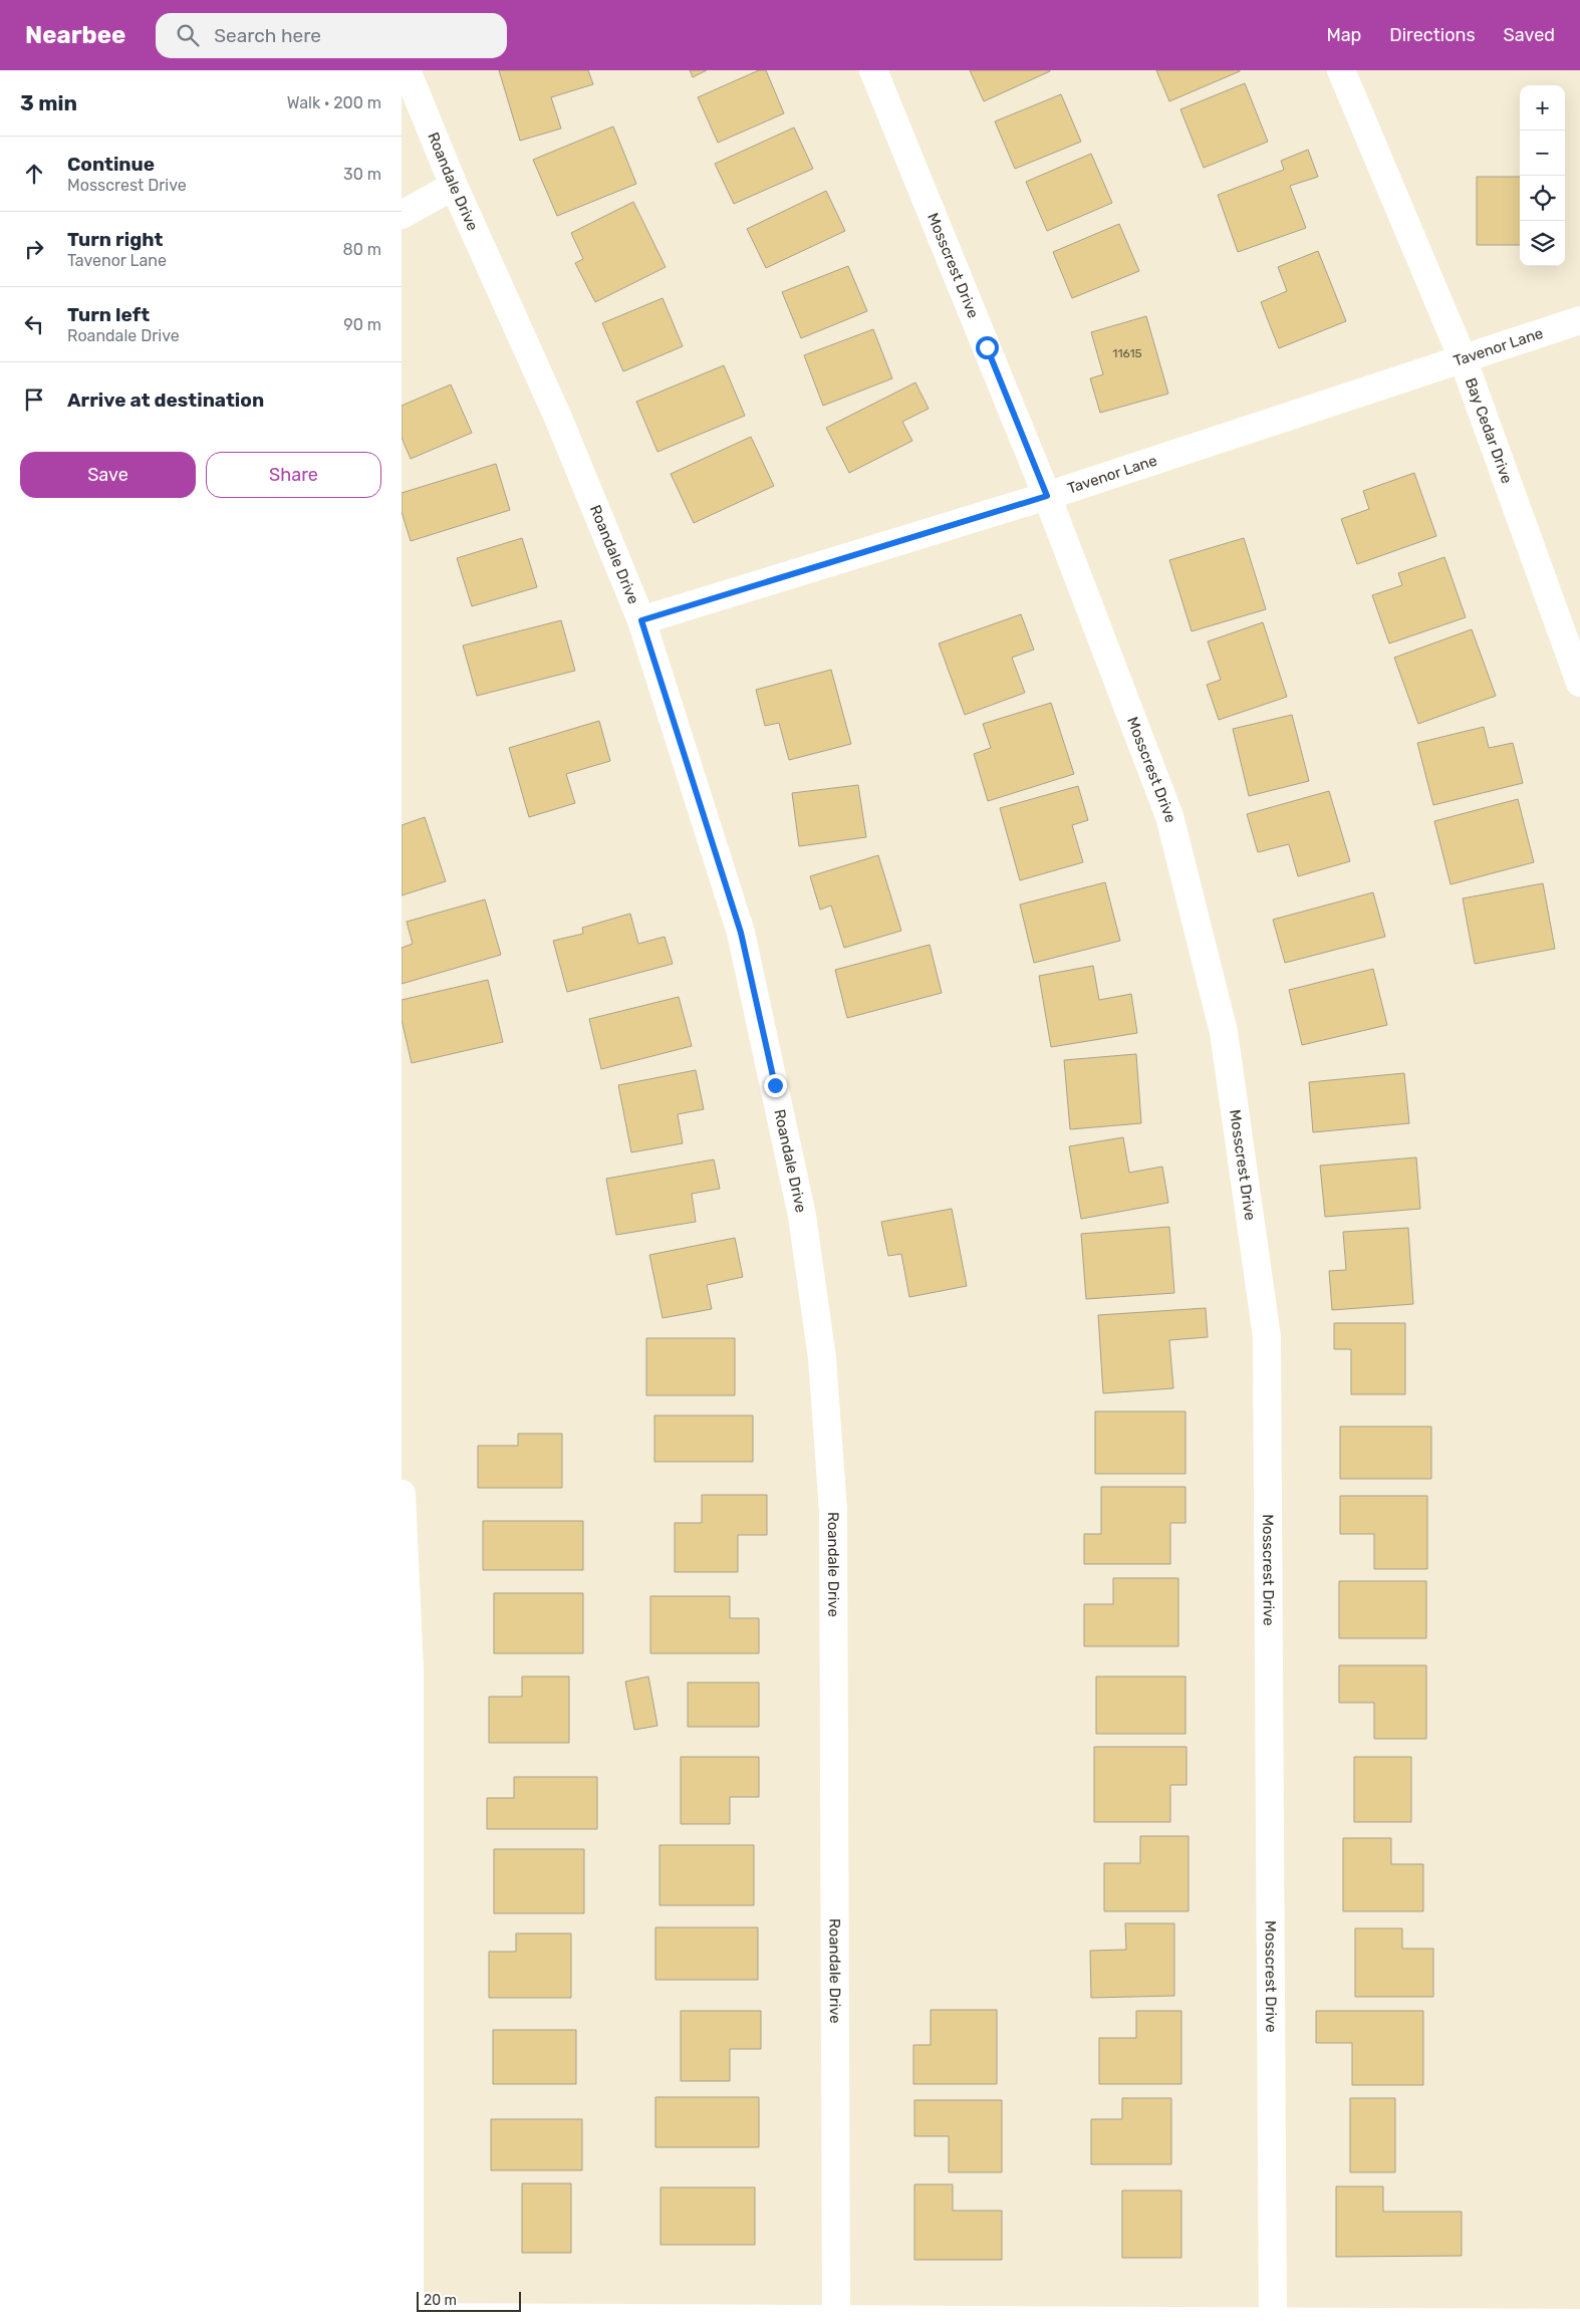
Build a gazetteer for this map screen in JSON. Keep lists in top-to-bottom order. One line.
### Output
{"streets":{"street":["Roandale Drive","Mosscrest Drive","Tavenor Lane","Bay Cedar Drive"]},"crossings":[["Roandale Drive","Tavenor Lane"],["Mosscrest Drive","Tavenor Lane"],["Tavenor Lane","Bay Cedar Drive"]],"house_numbers":["11615"],"scale_bar":"20 m","page":{"header":"Nearbee","search":"Search here","nav":["Map","Directions","Saved"],"heading":["3 min","Walk · 200 m"],"map_buttons":["+","−"],"list":[["Continue","Mosscrest Drive","30 m"],["Turn right","Tavenor Lane","80 m"],["Turn left","Roandale Drive","90 m"],"Arrive at destination"],"buttons":["Save","Share"],"scale":"20 m"}}
